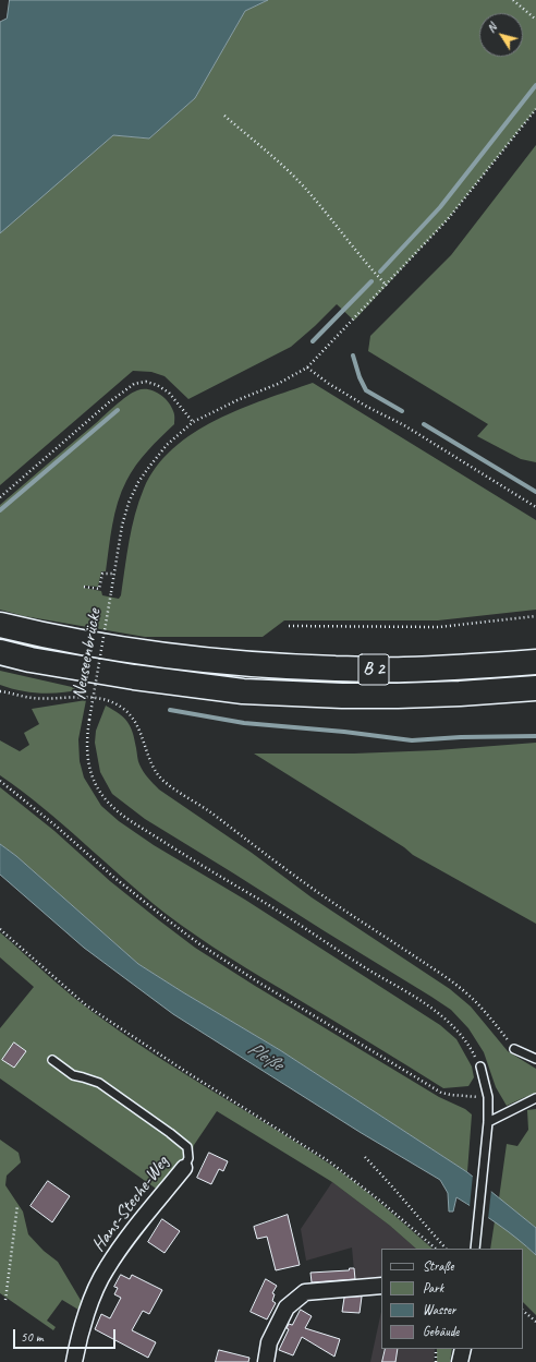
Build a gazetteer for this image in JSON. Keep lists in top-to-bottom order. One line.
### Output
{"streets":{"highway":["B 2"],"street":["Hans-Steche-Weg"],"path":["Neuseenbrücke"]},"water":["Pleiße"],"legend":["Straße","Park","Wasser","Gebäude"],"scale_bar":"50 m","north":"top left"}
